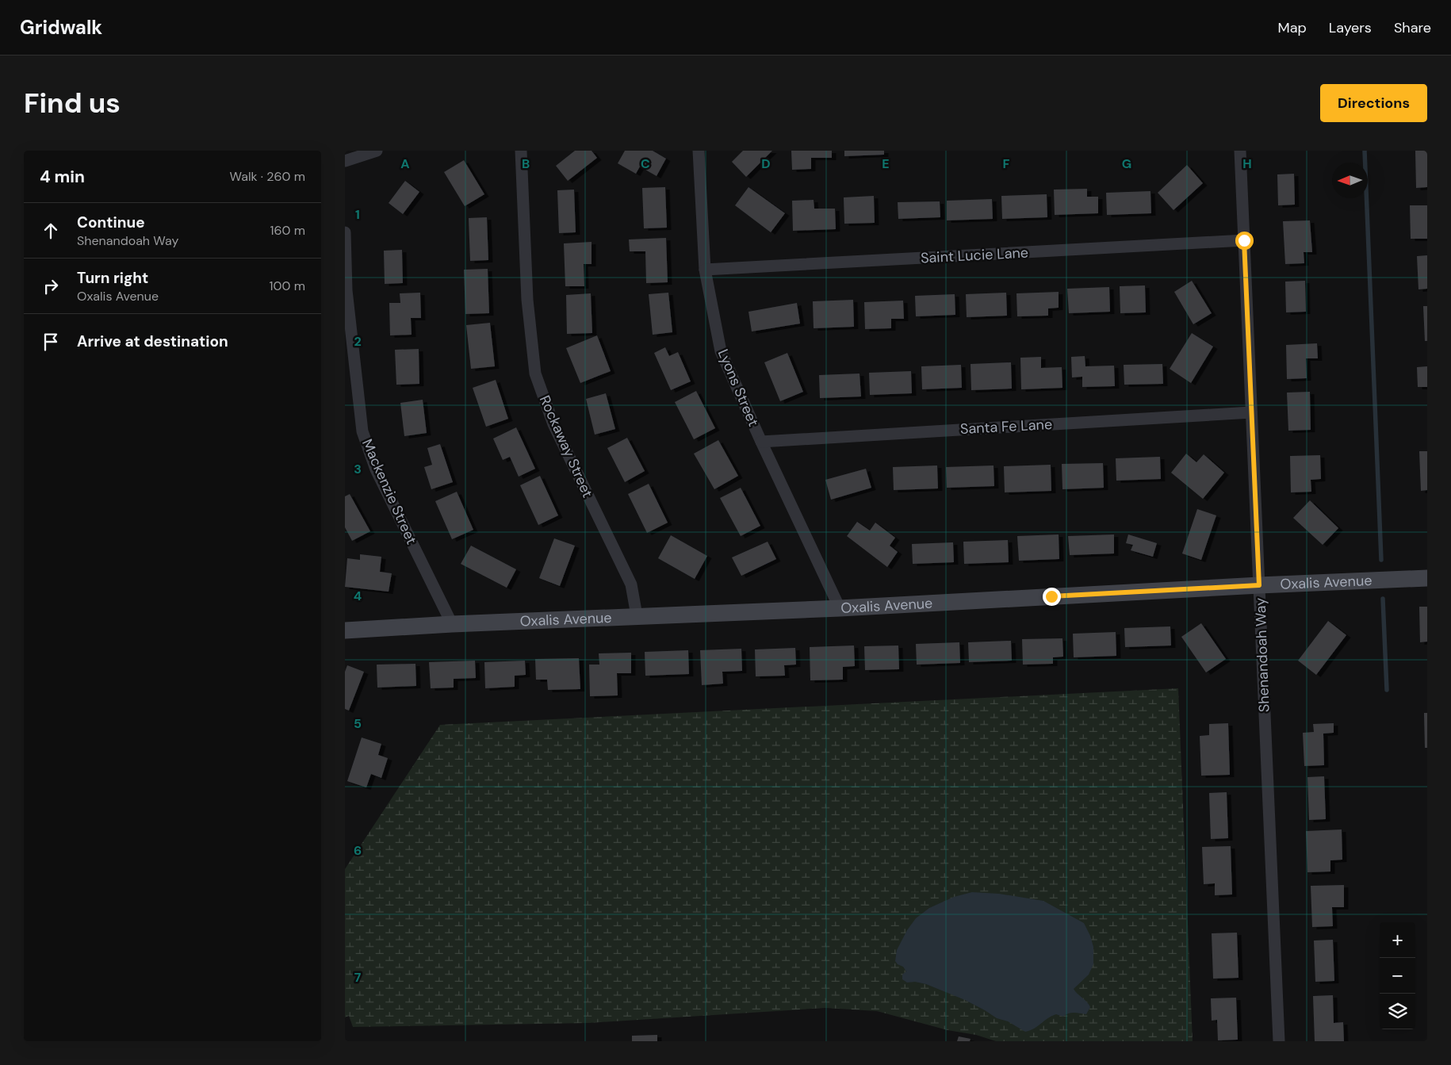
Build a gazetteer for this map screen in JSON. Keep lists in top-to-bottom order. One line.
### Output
{"streets":{"street":["Saint Lucie Lane","Lyons Street","Santa Fe Lane","Rockaway Street","Mackenzie Street","Oxalis Avenue","Shenandoah Way"]},"crossings":[["Saint Lucie Lane","Lyons Street"],["Saint Lucie Lane","Shenandoah Way"],["Lyons Street","Santa Fe Lane"],["Lyons Street","Oxalis Avenue"],["Santa Fe Lane","Shenandoah Way"],["Rockaway Street","Oxalis Avenue"],["Mackenzie Street","Oxalis Avenue"],["Oxalis Avenue","Shenandoah Way"]],"north":"left","page":{"header":"Gridwalk","nav":["Map","Layers","Share"],"buttons":"Directions","title":"Find us","heading":["4 min","Walk · 260 m"],"list":[["Continue","Shenandoah Way","160 m"],["Turn right","Oxalis Avenue","100 m"],"Arrive at destination"],"map_buttons":["+","−"]},"grid":{"columns":["A","B","C","D","E","F","G","H"],"rows":["1","2","3","4","5","6","7"]}}
